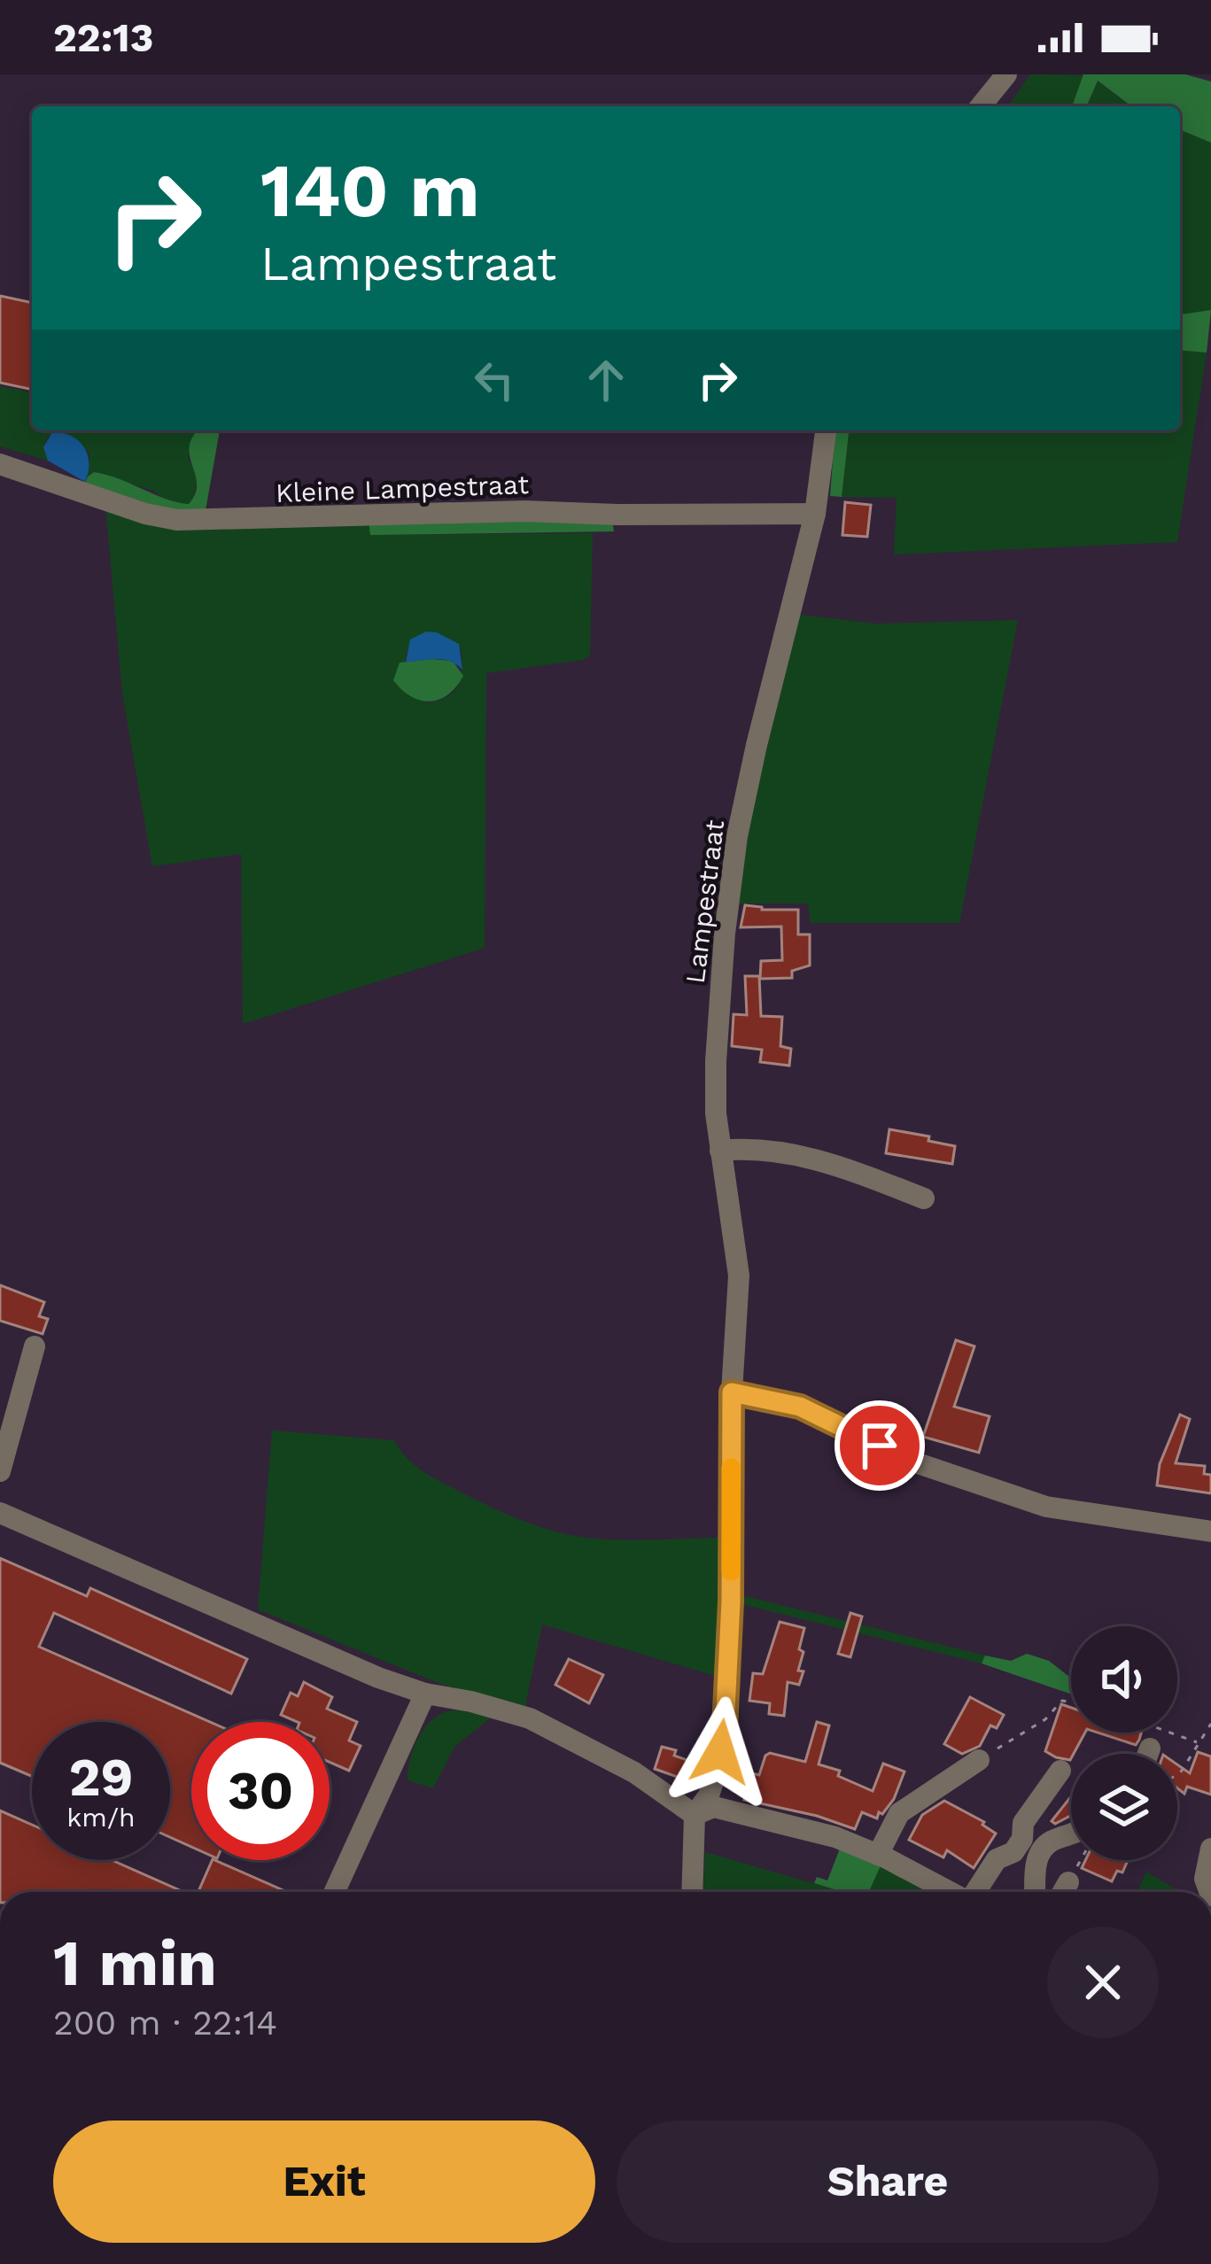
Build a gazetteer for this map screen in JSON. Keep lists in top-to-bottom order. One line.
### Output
{"streets":{"street":["Kleine Lampestraat","Lampestraat"]},"crossings":[["Kleine Lampestraat","Lampestraat"]],"page":{"status":"22:13","turn":["140 m","Lampestraat"],"speed":"29 km/h","limit":"30","heading":["1 min","200 m · 22:14"],"buttons":["Exit","Share"]}}
